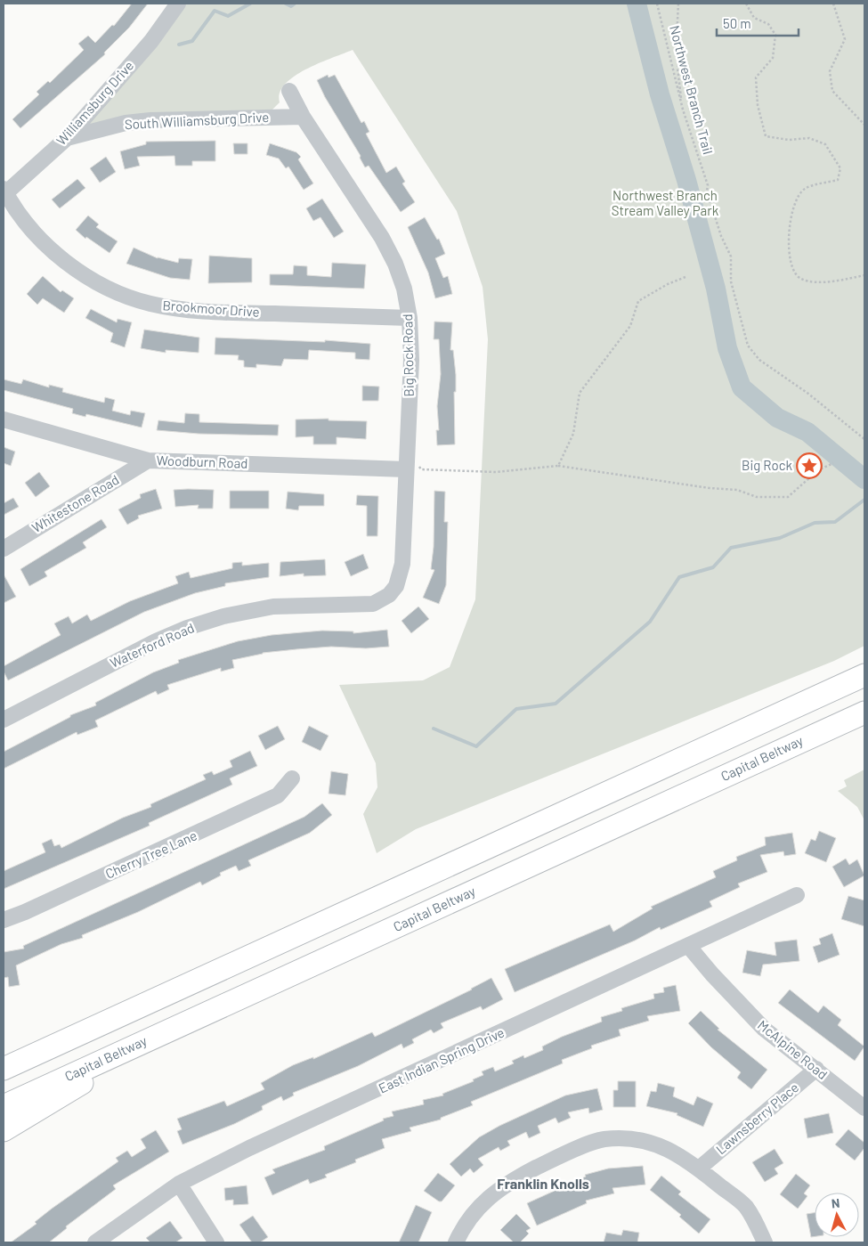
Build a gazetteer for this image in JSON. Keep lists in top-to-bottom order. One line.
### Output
{"streets":{"highway":["Capital Beltway"],"street":["Williamsburg Drive","South Williamsburg Drive","Brookmoor Drive","Big Rock Road","Woodburn Road","Whitestone Road","Waterford Road","Cherry Tree Lane","McAlpine Road","East Indian Spring Drive","Lawnsberry Place"],"path":["Northwest Branch Trail"]},"crossings":[["Williamsburg Drive","South Williamsburg Drive"],["Williamsburg Drive","Brookmoor Drive"],["South Williamsburg Drive","Big Rock Road"],["Brookmoor Drive","Big Rock Road"],["Big Rock Road","Woodburn Road"],["Big Rock Road","Waterford Road"],["Woodburn Road","Whitestone Road"],["McAlpine Road","East Indian Spring Drive"],["McAlpine Road","Lawnsberry Place"]],"districts":["Franklin Knolls"],"parks":["Northwest Branch Stream Valley Park"],"places":{"place":["Big Rock"]},"scale_bar":"50 m","north":"top"}
